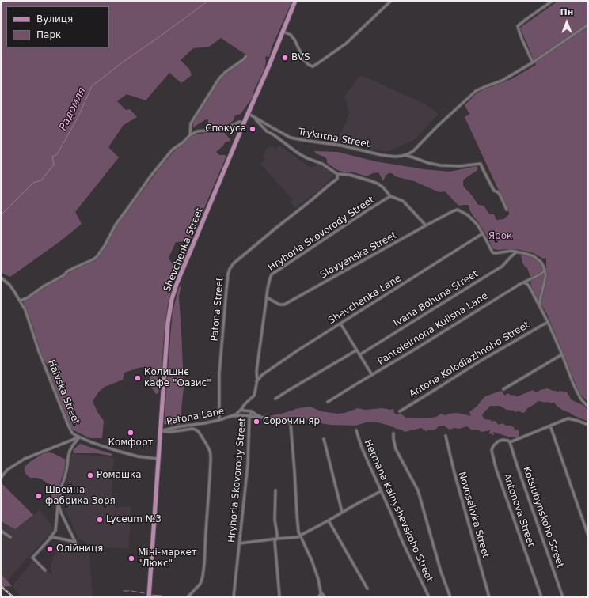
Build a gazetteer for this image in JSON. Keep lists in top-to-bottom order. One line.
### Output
{"streets":{"main road":["Shevchenka Street"],"street":["Trykutna Street","Hryhoria Skovorody Street","Slovyanska Street","Ivana Bohuna Street","Shevchenka Lane","Patona Street","Panteleimona Kulisha Lane","Antona Kolodiazhnoho Street","Haivska Street","Patona Lane","Antonova Street","Hetmana Kalnyshevskoho Street","Novoselivka Street","Kotsiubynskoho Street"]},"crossings":[["Trykutna Street","Shevchenka Street"],["Hryhoria Skovorody Street","Slovyanska Street"],["Hryhoria Skovorody Street","Shevchenka Lane"],["Hryhoria Skovorody Street","Patona Lane"],["Shevchenka Street","Haivska Street"],["Shevchenka Street","Patona Lane"],["Slovyanska Street","Shevchenka Lane"],["Patona Street","Patona Lane"],["Antonova Street","Kotsiubynskoho Street"]],"water":["Радомля"],"parks":["Ярок"],"places":["BVS","Спокуса","Колишнє кафе \"Оазис\"","Сорочин яр","Комфорт","Ромашка","Швейна фабрика Зоря","Lyceum №3","Олійниця","Міні-маркет \"Люкс\""],"legend":["Вулиця","Парк"],"north":"top"}
